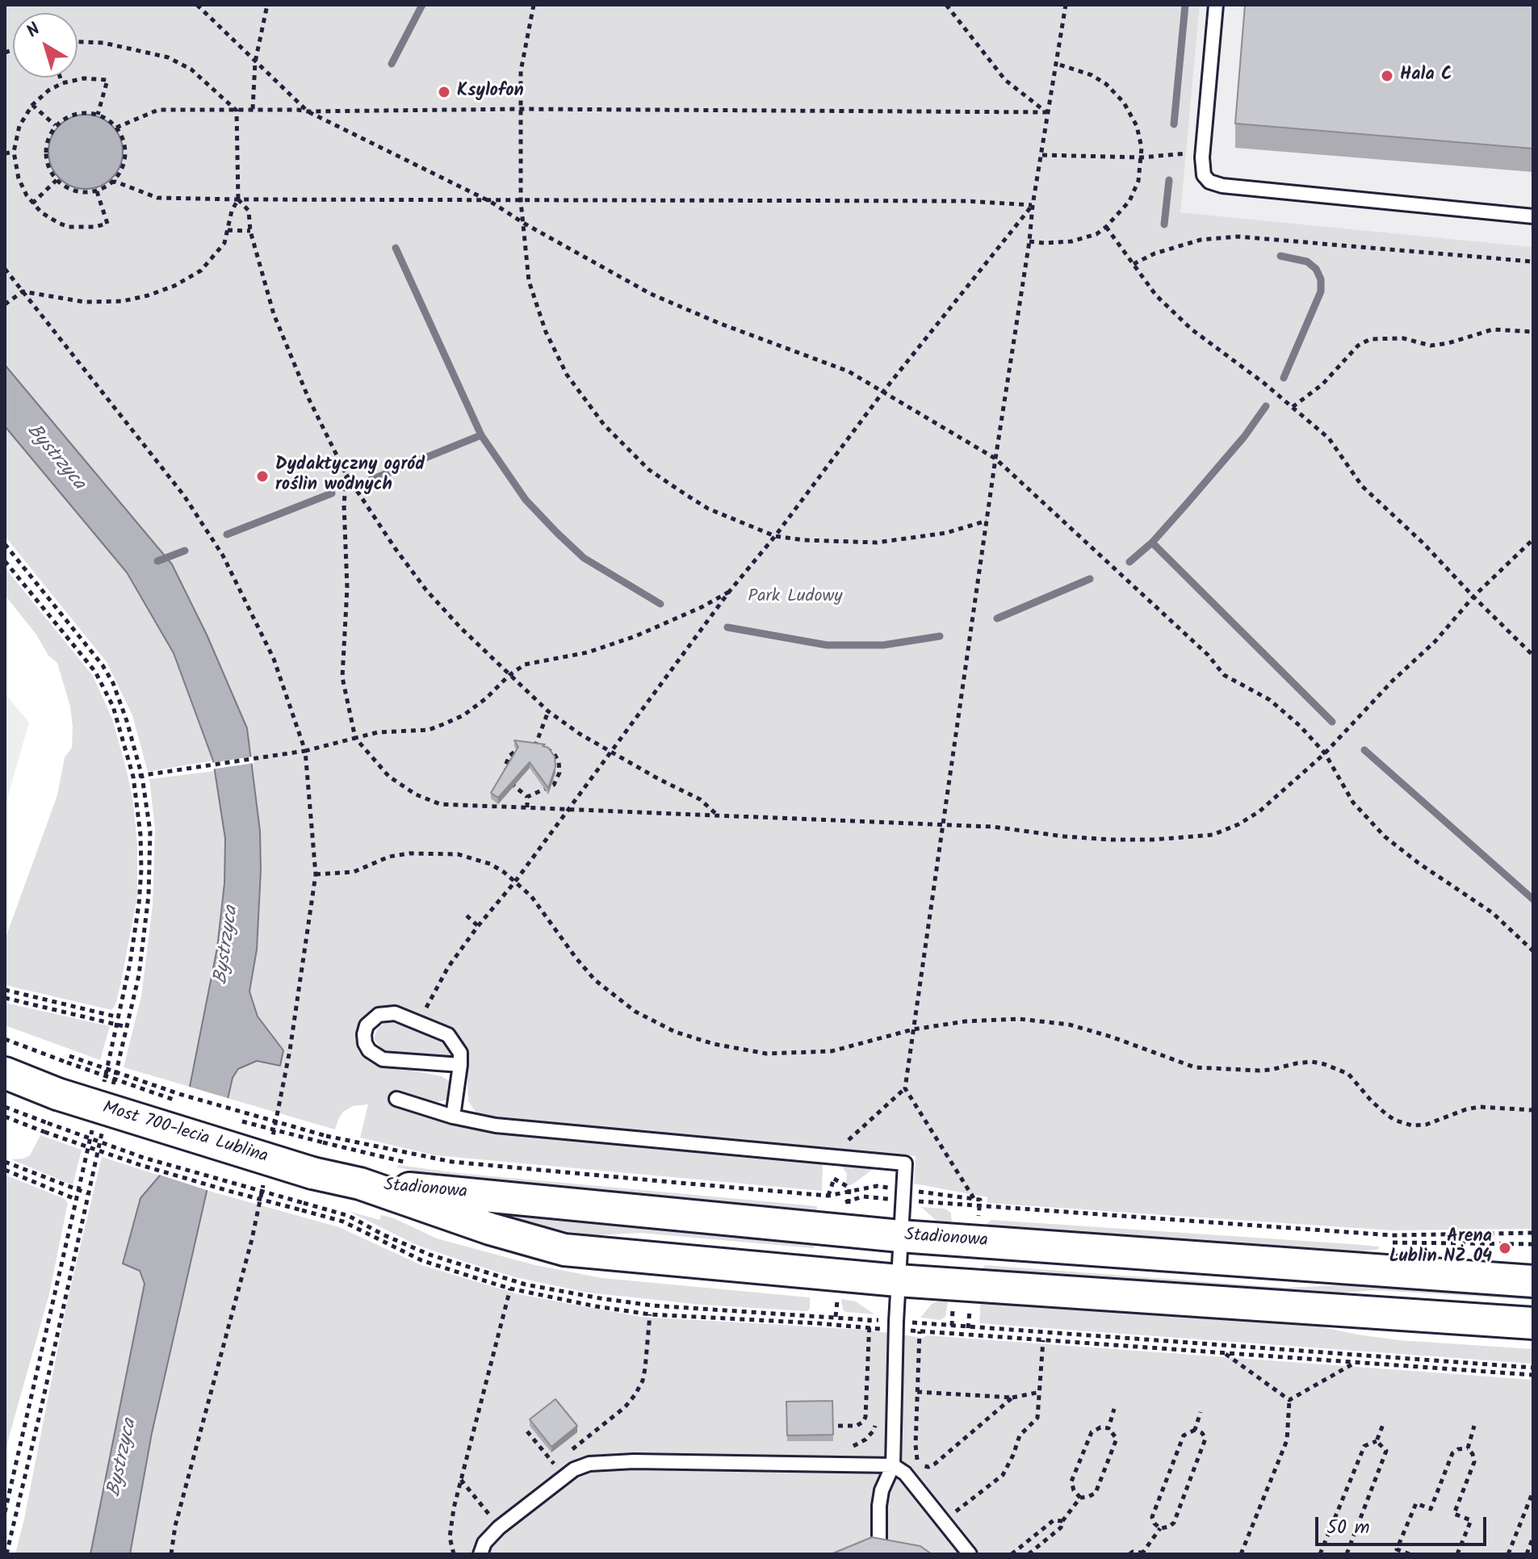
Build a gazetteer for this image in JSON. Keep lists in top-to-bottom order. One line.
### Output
{"streets":{"street":["Most 700-lecia Lublina","Stadionowa"]},"crossings":[["Most 700-lecia Lublina","Stadionowa"]],"water":["Bystrzyca"],"parks":["Park Ludowy"],"places":["Hala C","Ksylofon","Dydaktyczny ogród roślin wodnych","Arena Lublin NŻ 04"],"scale_bar":"50 m","north":"top left"}
